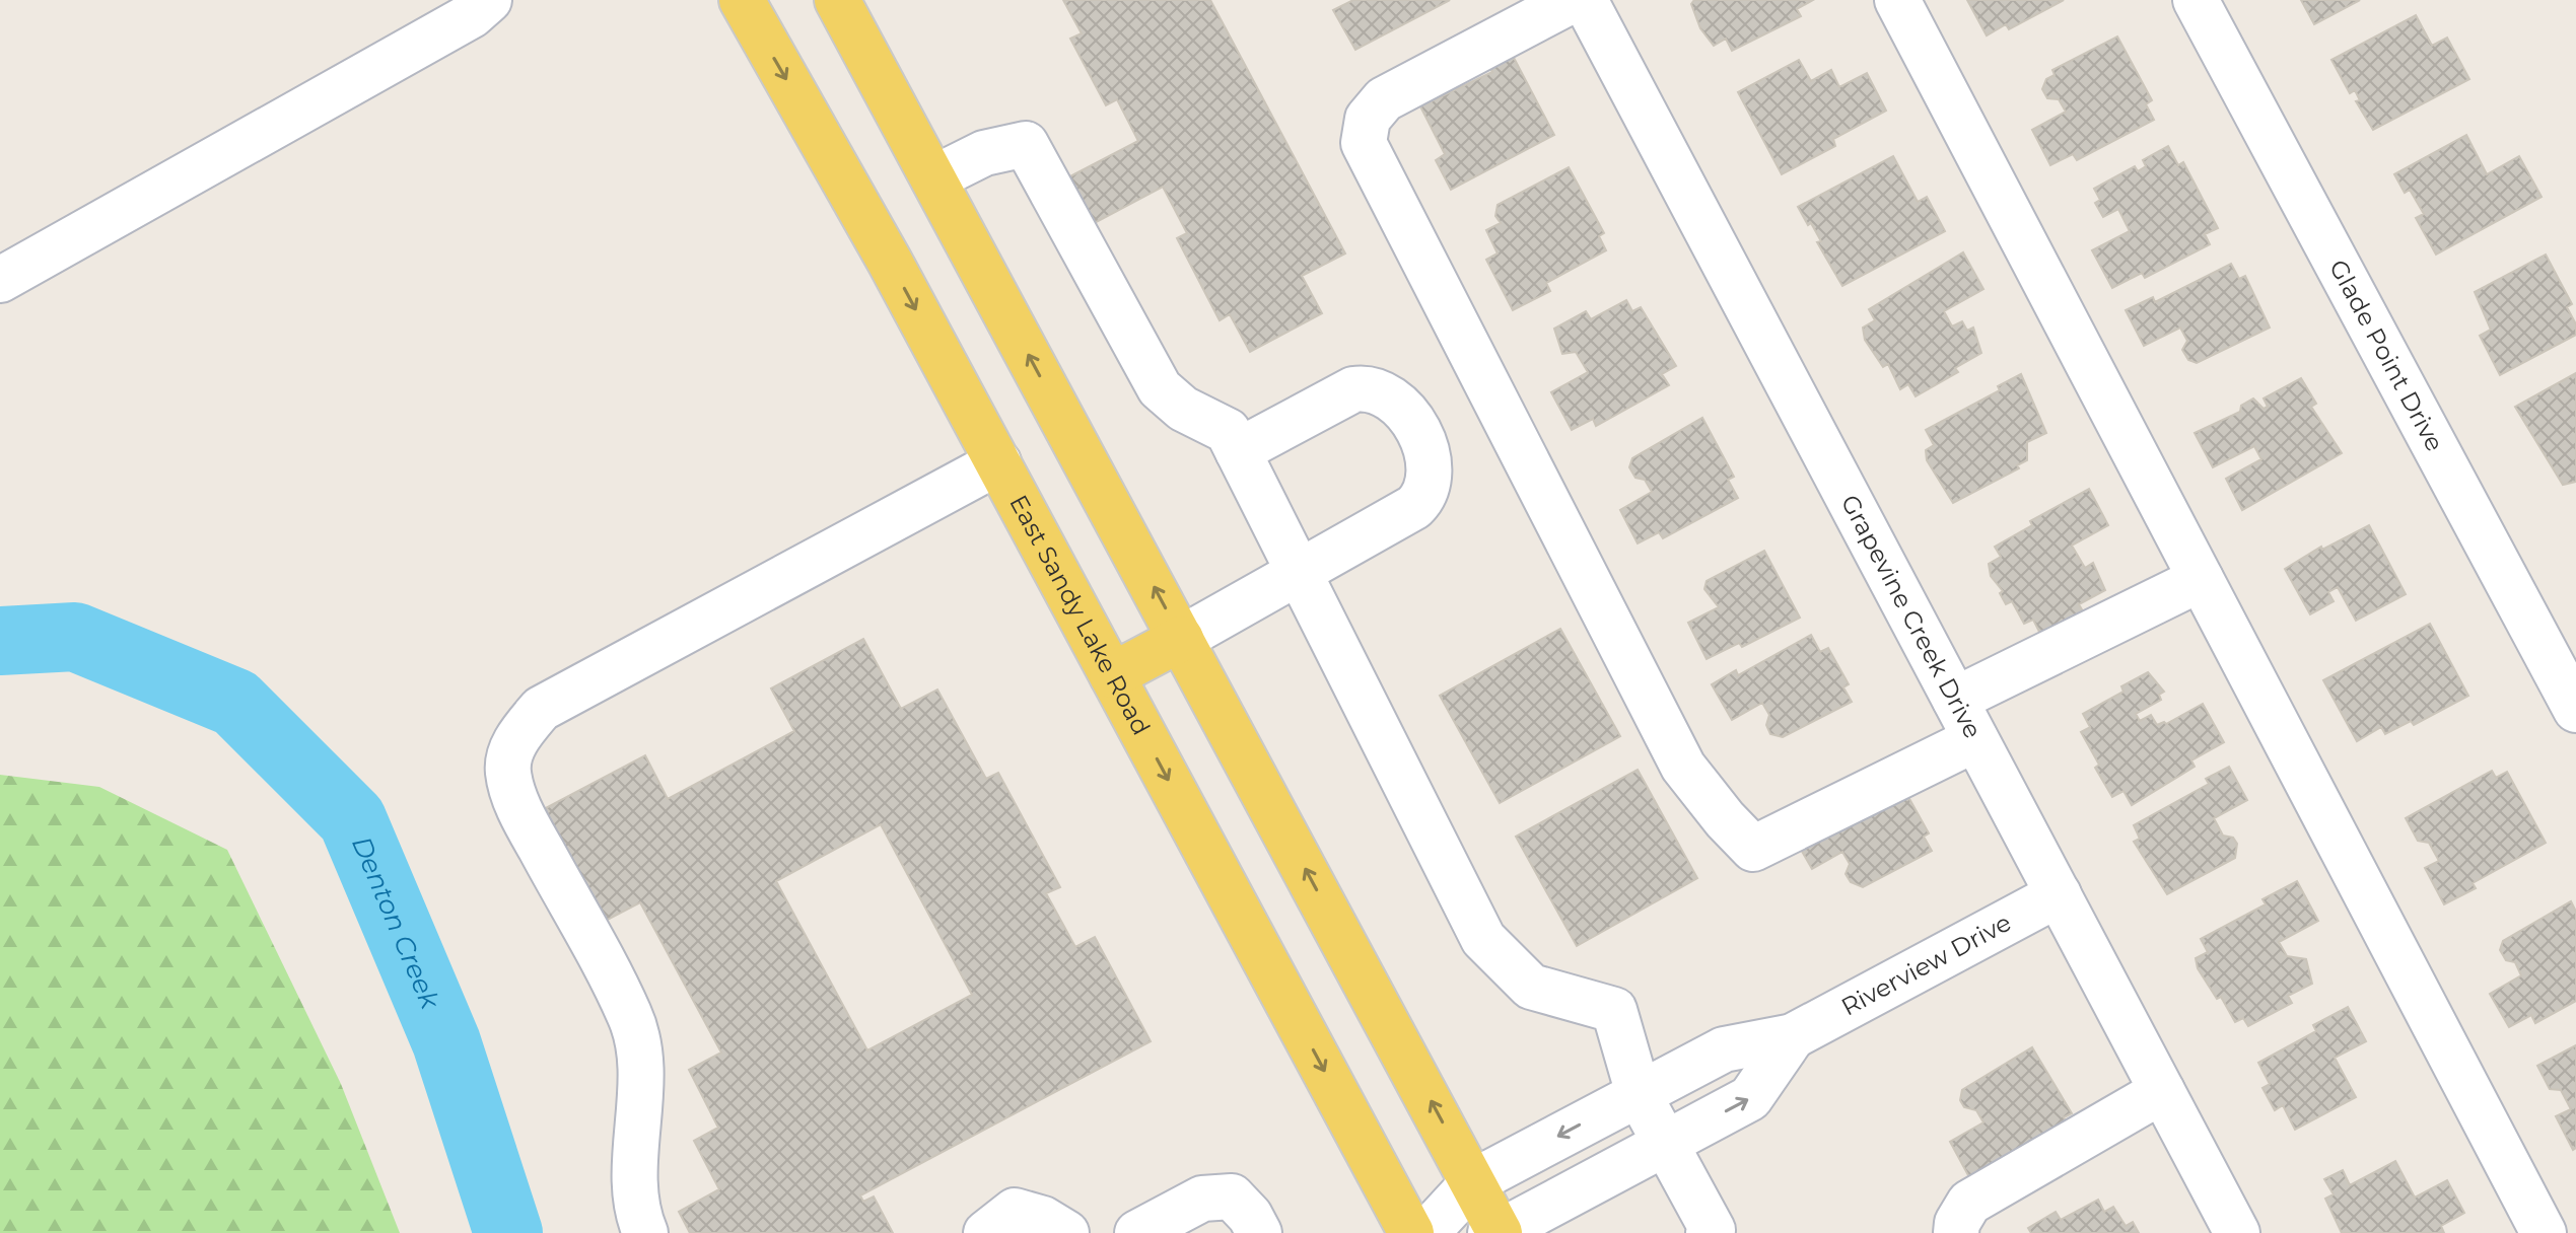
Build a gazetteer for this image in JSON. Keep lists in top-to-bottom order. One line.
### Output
{"streets":{"main road":["East Sandy Lake Road"],"street":["Glade Point Drive","Grapevine Creek Drive","Riverview Drive"]},"crossings":[["Grapevine Creek Drive","Riverview Drive"]],"water":["Denton Creek"]}
